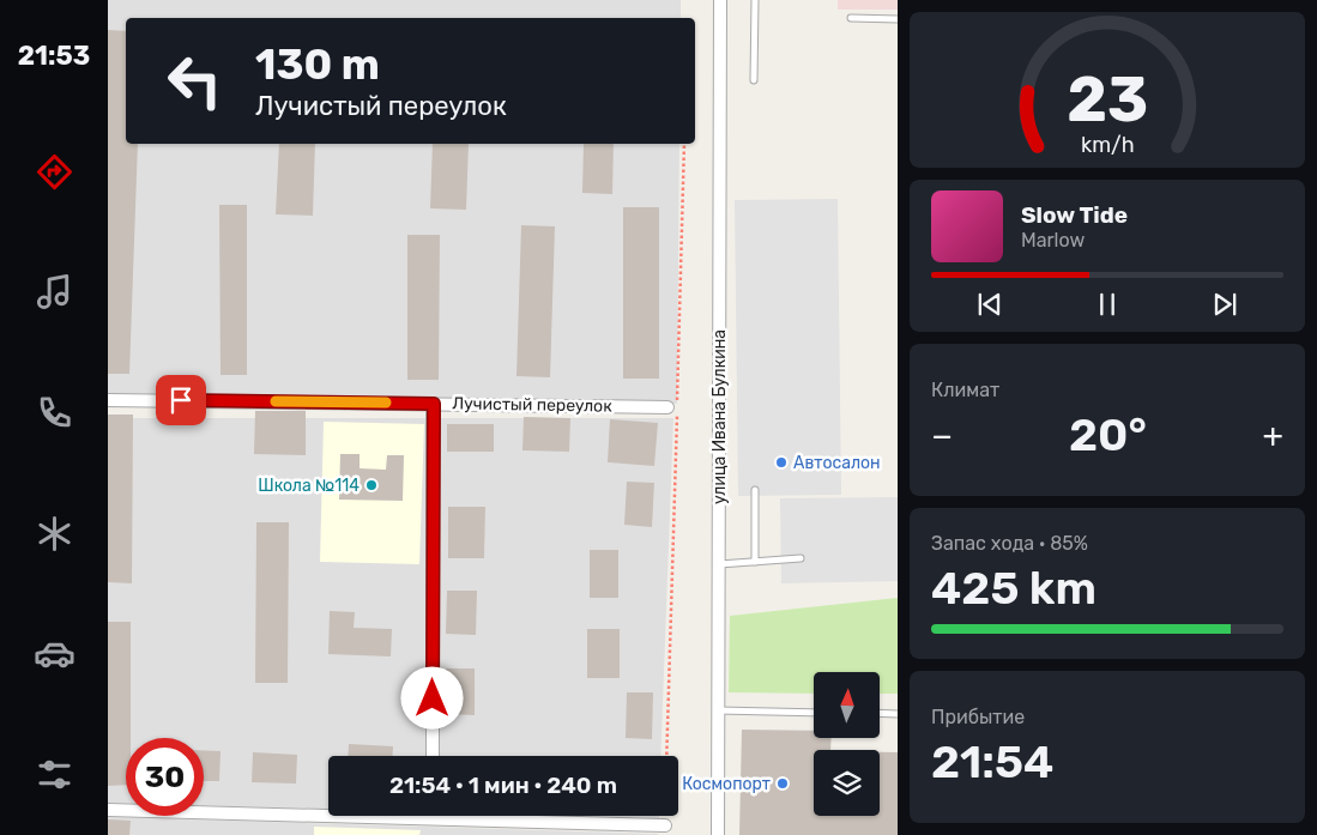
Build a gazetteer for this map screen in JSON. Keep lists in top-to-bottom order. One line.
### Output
{"streets":{"street":["Лучистый переулок","улица Ивана Булкина"]},"places":["Автосалон","Школа №114","Космопорт"],"north":"top","page":{"tabs":"21:53","turn":["130 m","Лучистый переулок"],"song":["Slow Tide","Marlow"],"tile":["Климат",["Запас хода · 85%","425 km"],["Прибытие","21:54"]],"heat":["−","20°","+"],"limit":"30","trip":"21:54 · 1 мин · 240 m","gauge":["23","km/h"]}}
